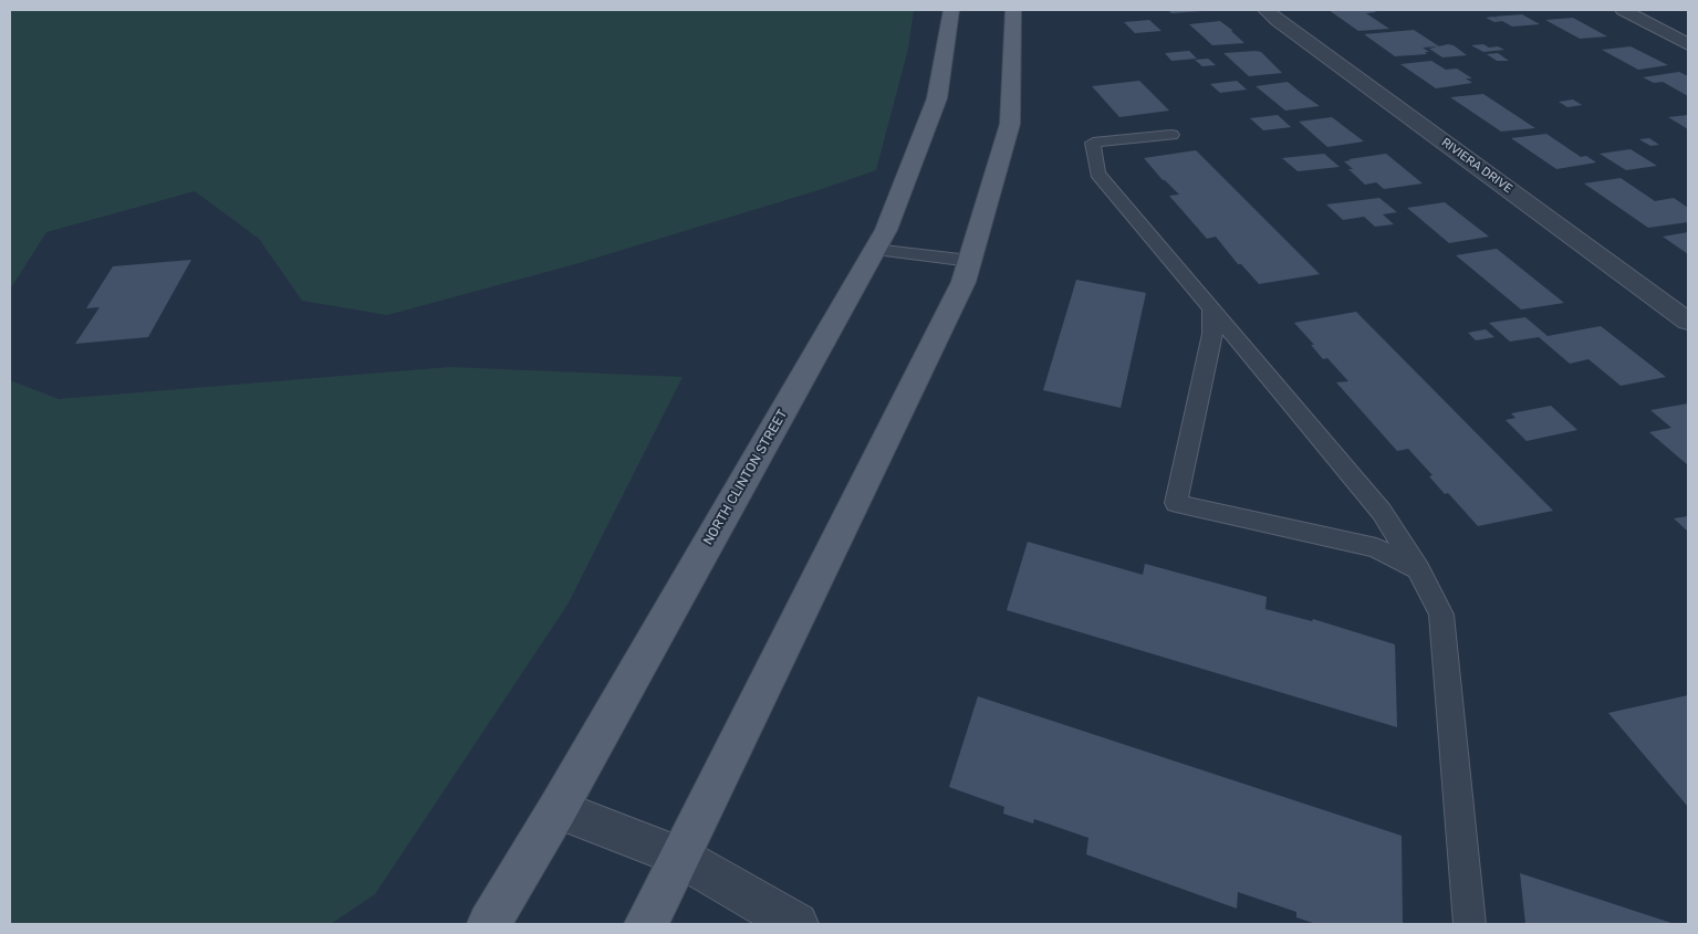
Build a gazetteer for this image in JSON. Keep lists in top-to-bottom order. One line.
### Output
{"streets":{"main road":["NORTH CLINTON STREET"],"street":["RIVIERA DRIVE"]}}
